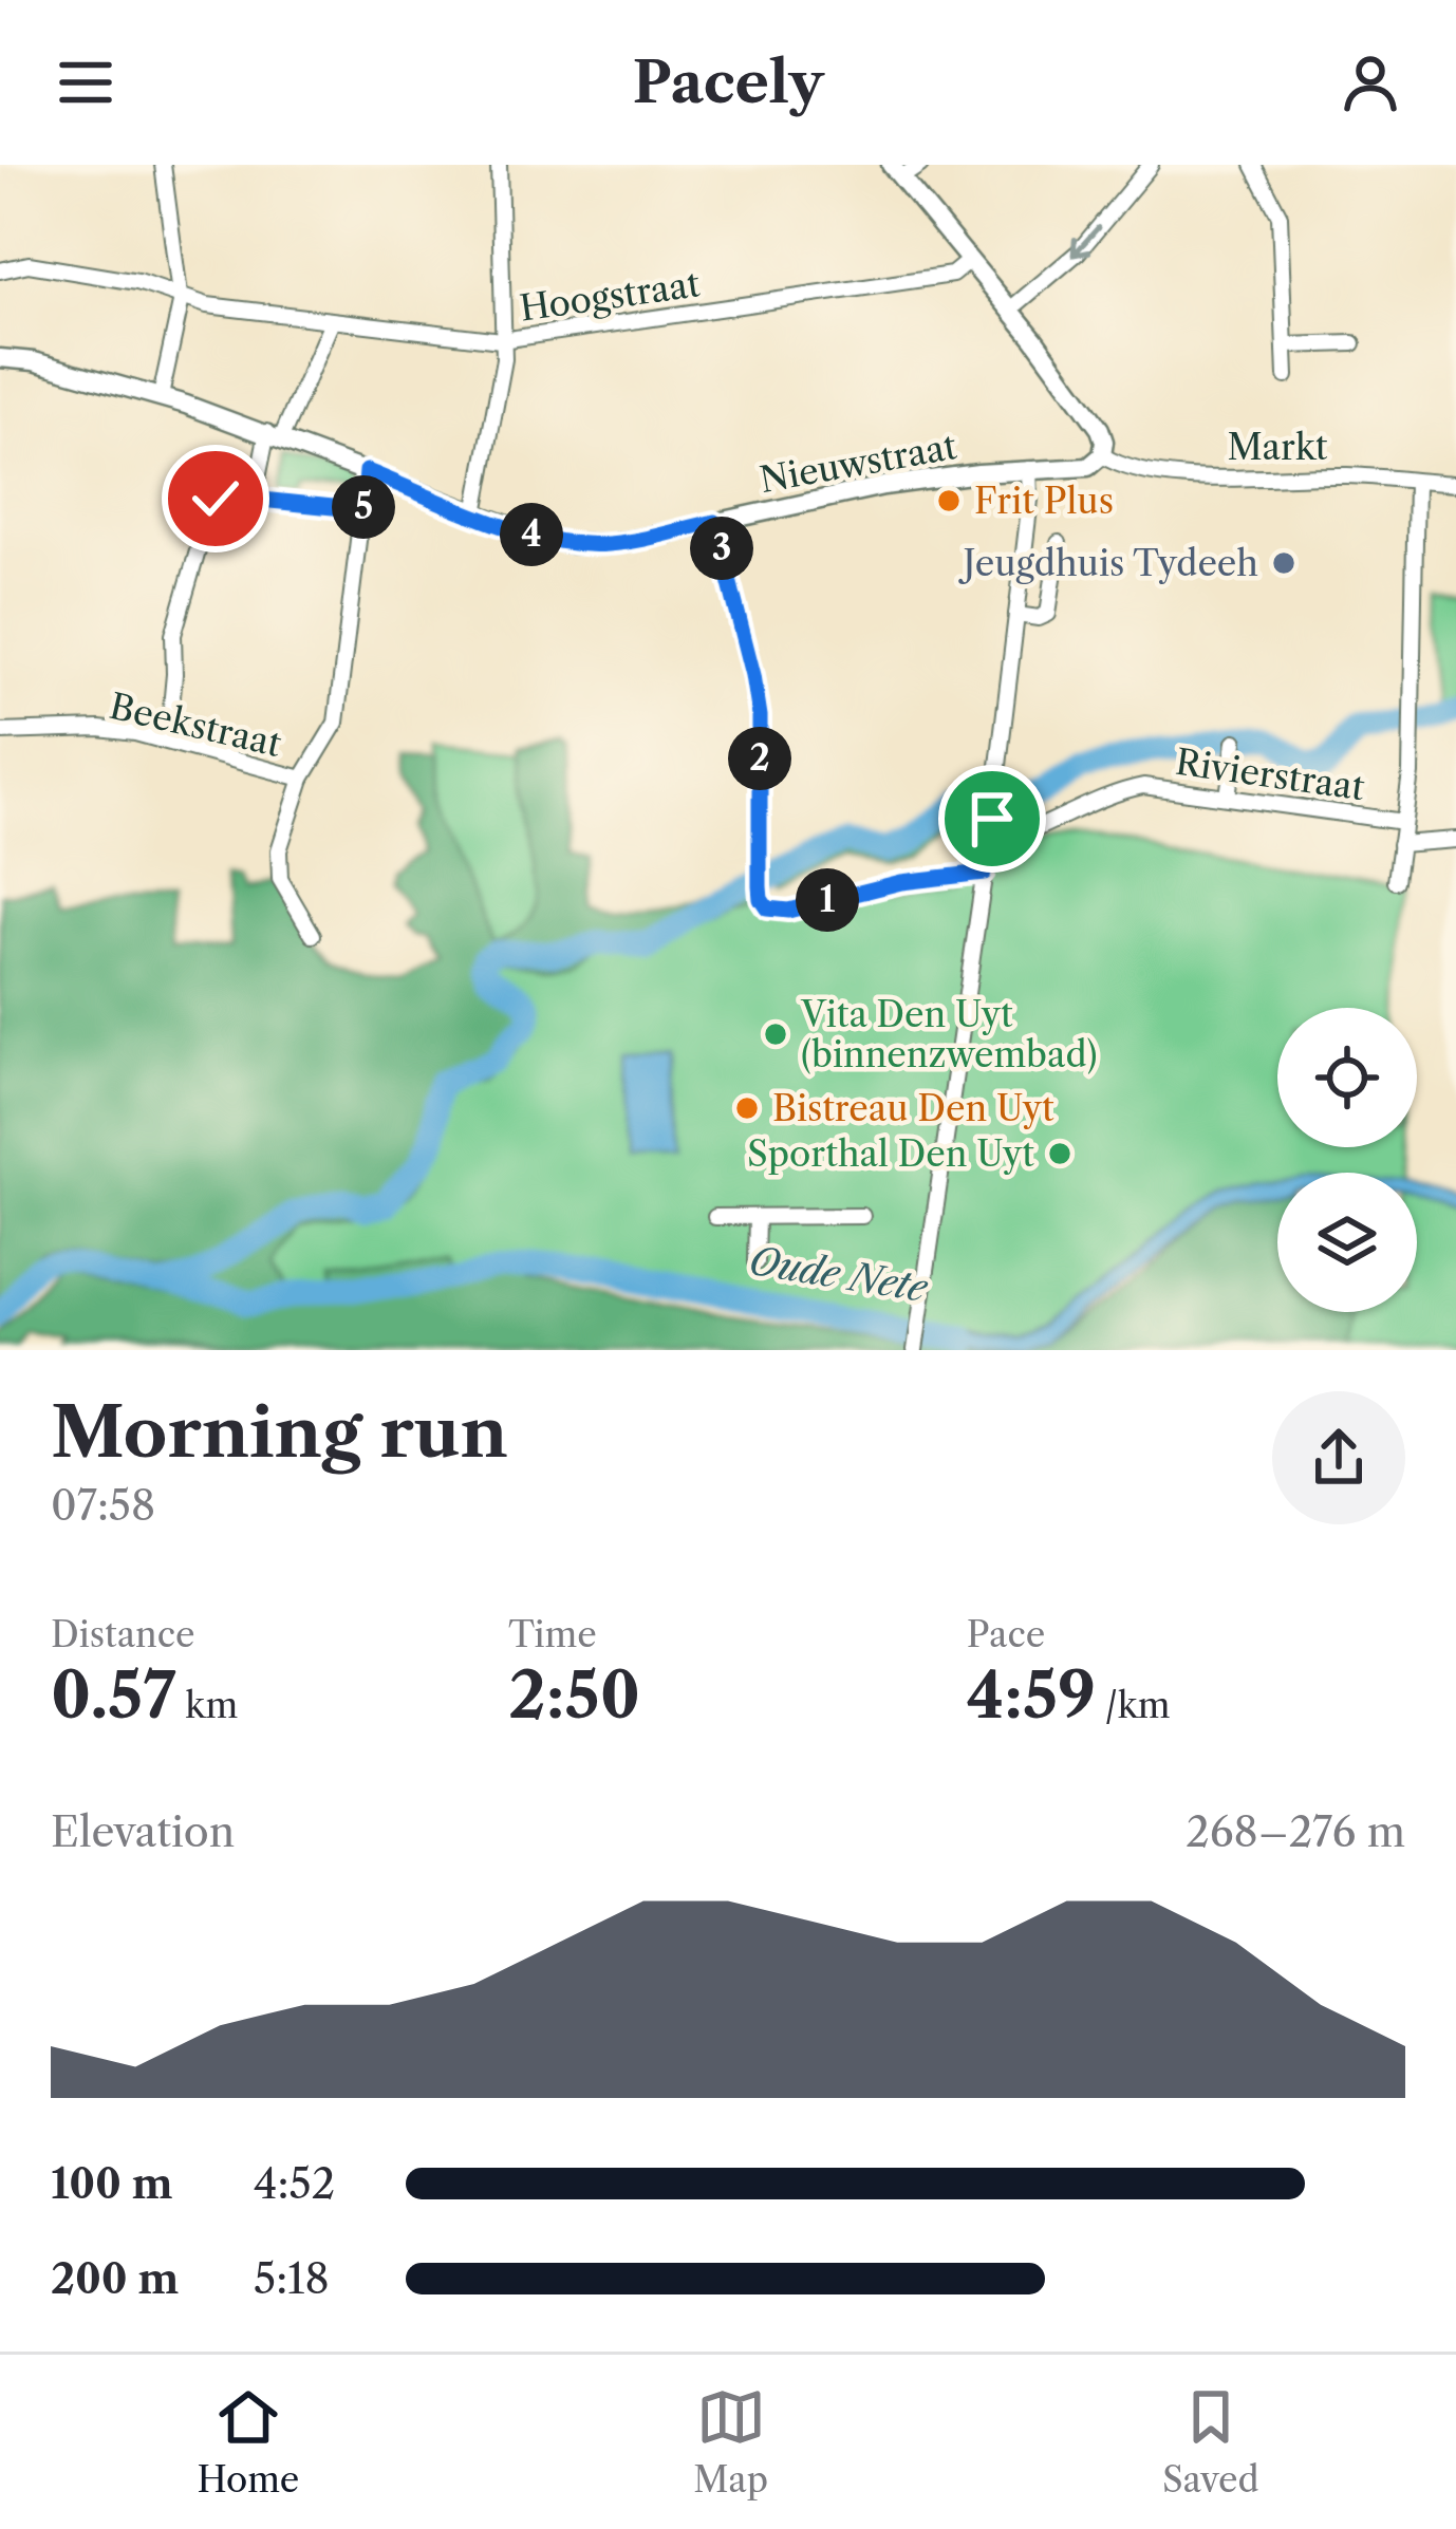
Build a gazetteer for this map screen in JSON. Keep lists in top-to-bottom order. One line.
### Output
{"streets":{"main road":["Nieuwstraat"],"street":["Hoogstraat","Markt","Beekstraat","Rivierstraat"]},"crossings":[["Markt","Nieuwstraat"],["Markt","Rivierstraat"]],"water":["Oude Nete"],"places":["Frit Plus","Jeugdhuis Tydeeh","Vita Den Uyt (binnenzwembad)","Bistreau Den Uyt","Sporthal Den Uyt"],"page":{"header":"Pacely","pins":["5","4","3","2","1"],"heading":["Morning run","07:58"],"stats":[["Distance","0.57 km"],["Time","2:50"],["Pace","4:59 /km"]],"chart":["Elevation","268–276 m"],"list":[{"name":"100 m","note":"4:52"},{"name":"200 m","note":"5:18"}],"tabs":["Home","Map","Saved"]}}
